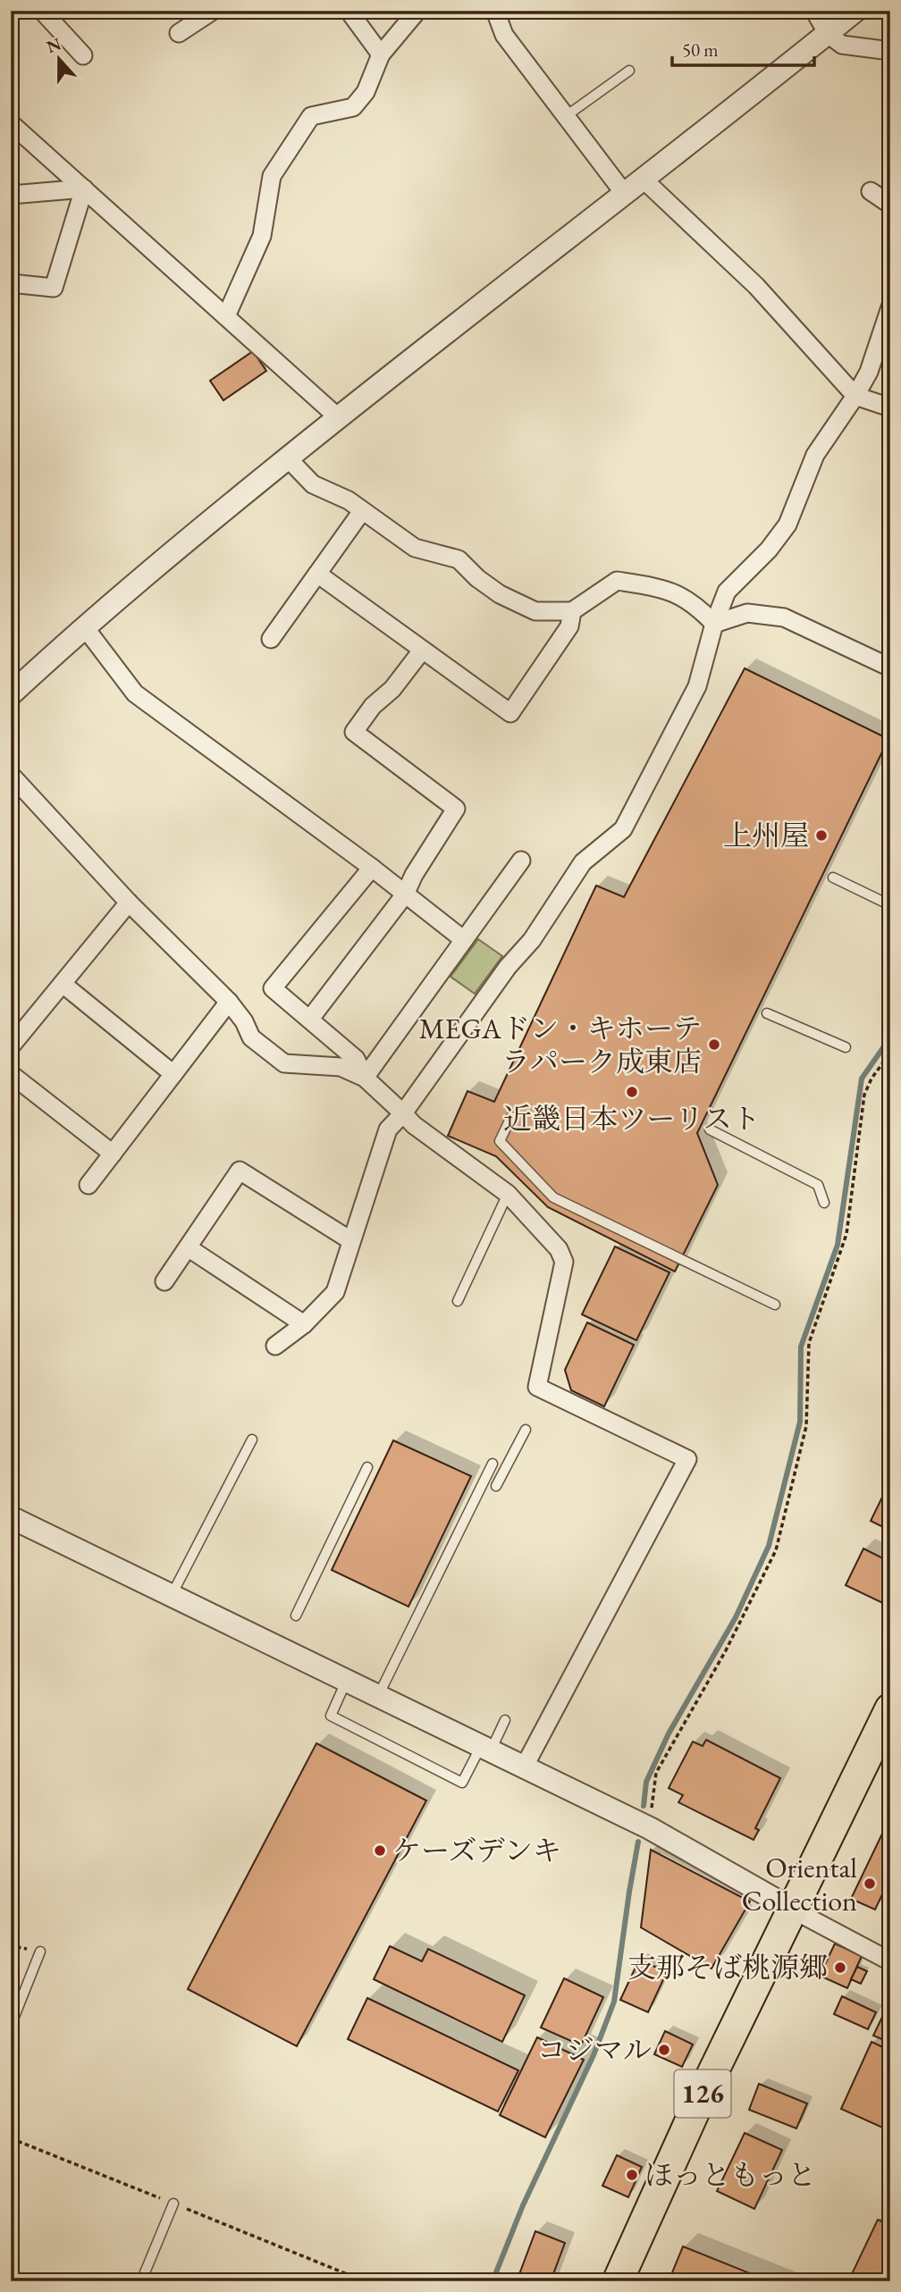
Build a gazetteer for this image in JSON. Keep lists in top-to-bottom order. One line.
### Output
{"streets":{"highway":["126"]},"places":["上州屋","MEGAドン・キホーテ ラパーク成東店","近畿日本ツーリスト","ケーズデンキ","Oriental Collection","支那そば桃源郷","コジマル","ほっともっと"],"scale_bar":"50 m","north":"top"}
